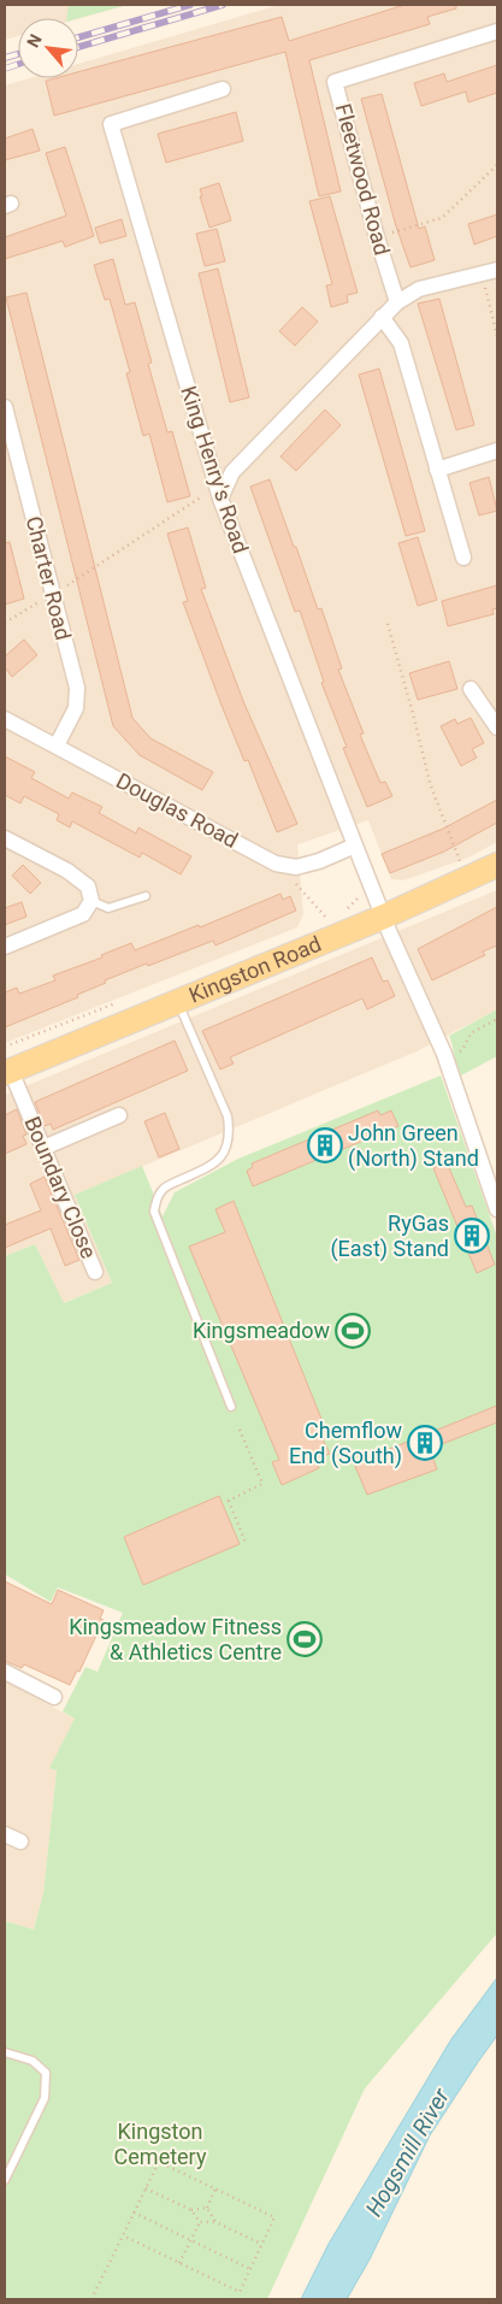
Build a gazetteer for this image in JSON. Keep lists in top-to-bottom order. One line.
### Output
{"streets":{"main road":["Kingston Road"],"street":["Fleetwood Road","King Henry's Road","Charter Road","Douglas Road","Boundary Close"]},"crossings":[["King Henry's Road","Douglas Road"],["King Henry's Road","Kingston Road"],["Charter Road","Douglas Road"],["Kingston Road","Boundary Close"]],"water":["Hogsmill River"],"parks":["Kingston Cemetery"],"places":{"building":["John Green (North) Stand","RyGas (East) Stand","Chemflow End (South)"],"sports":["Kingsmeadow","Kingsmeadow Fitness & Athletics Centre"]},"north":"top left"}
